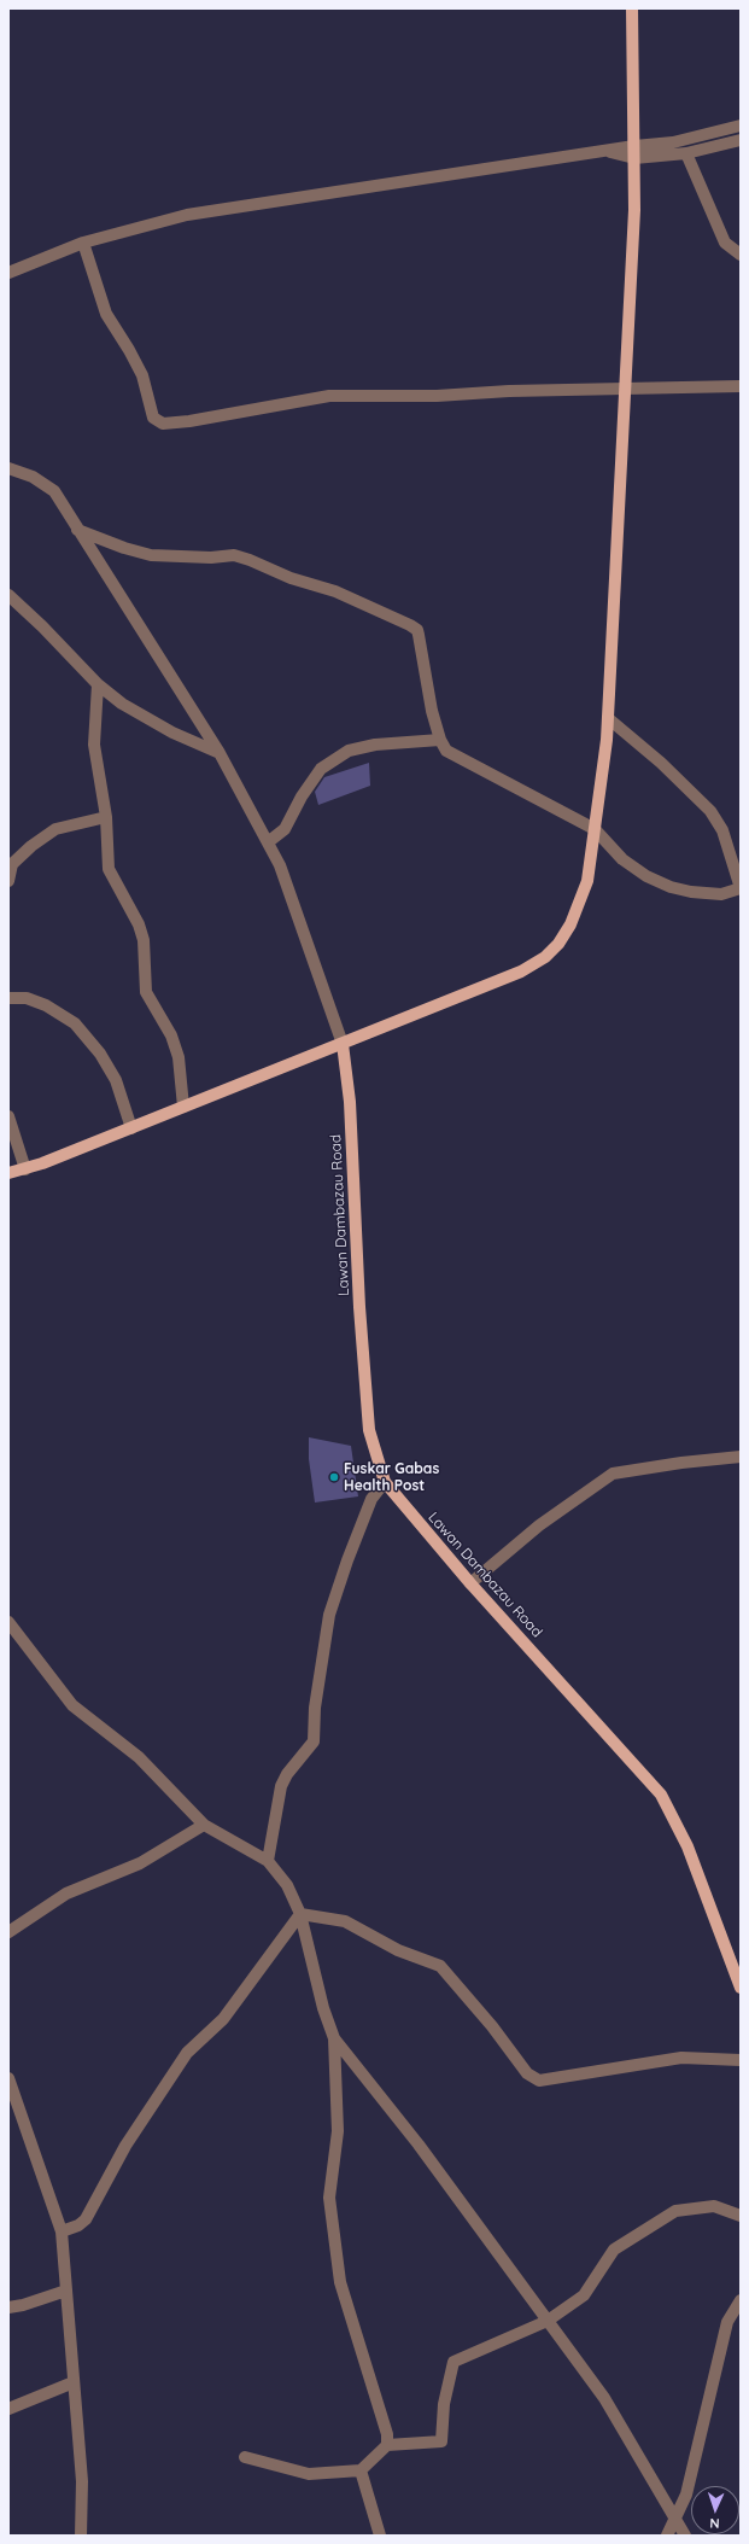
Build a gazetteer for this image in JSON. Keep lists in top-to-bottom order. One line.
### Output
{"streets":{"main road":["Lawan Dambazau Road"]},"places":["Fuskar Gabas Health Post"],"north":"bottom"}
